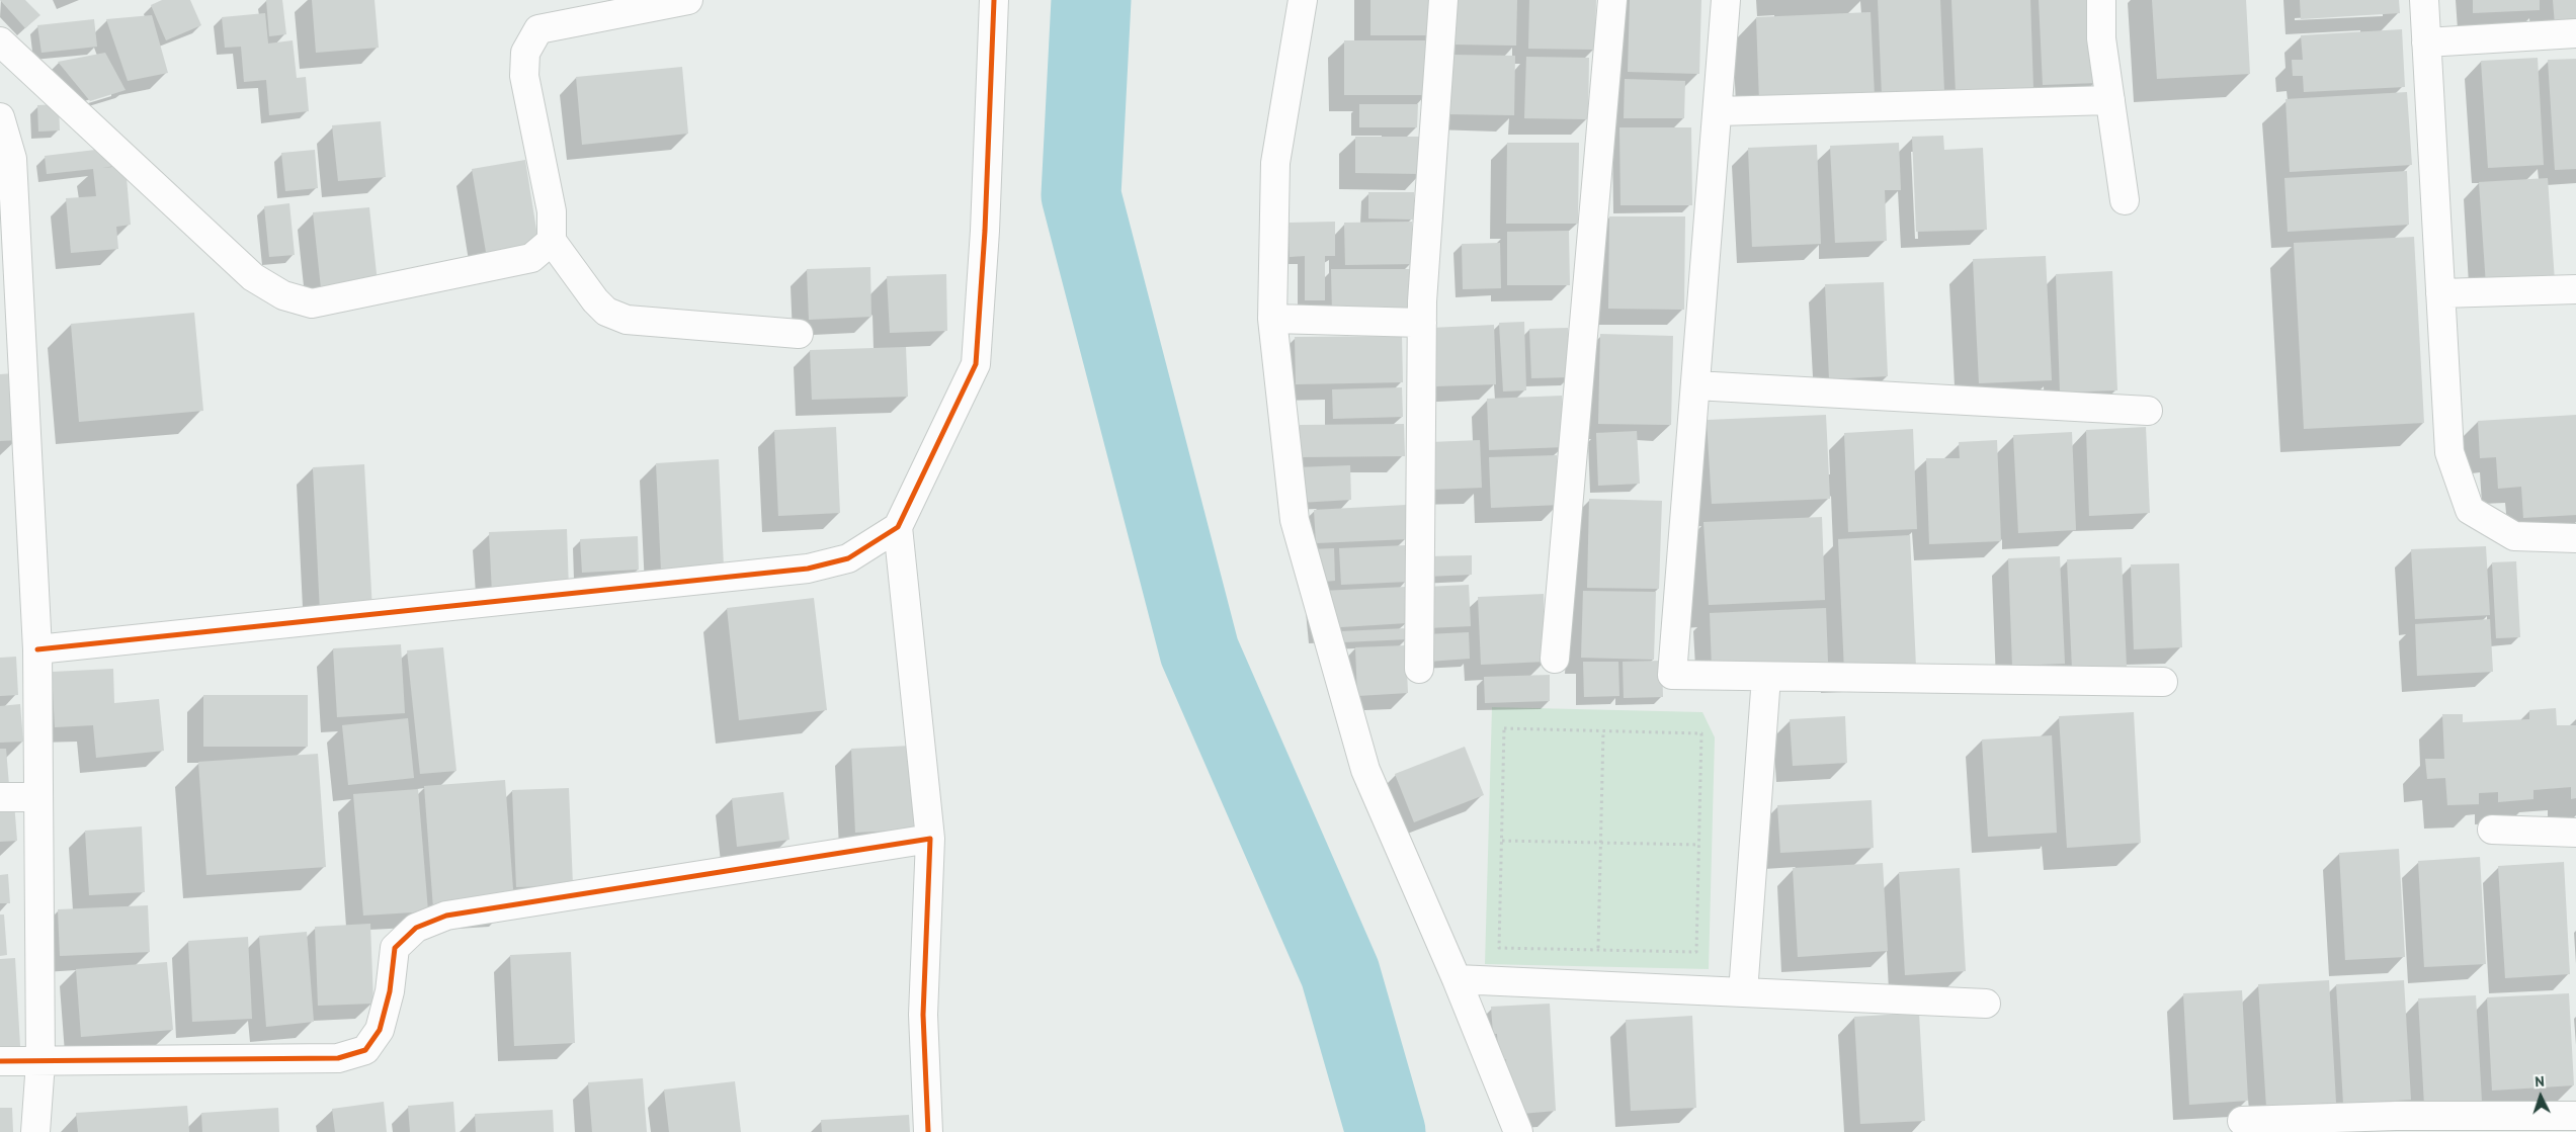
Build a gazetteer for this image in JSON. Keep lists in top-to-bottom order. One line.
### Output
{"north":"top"}
